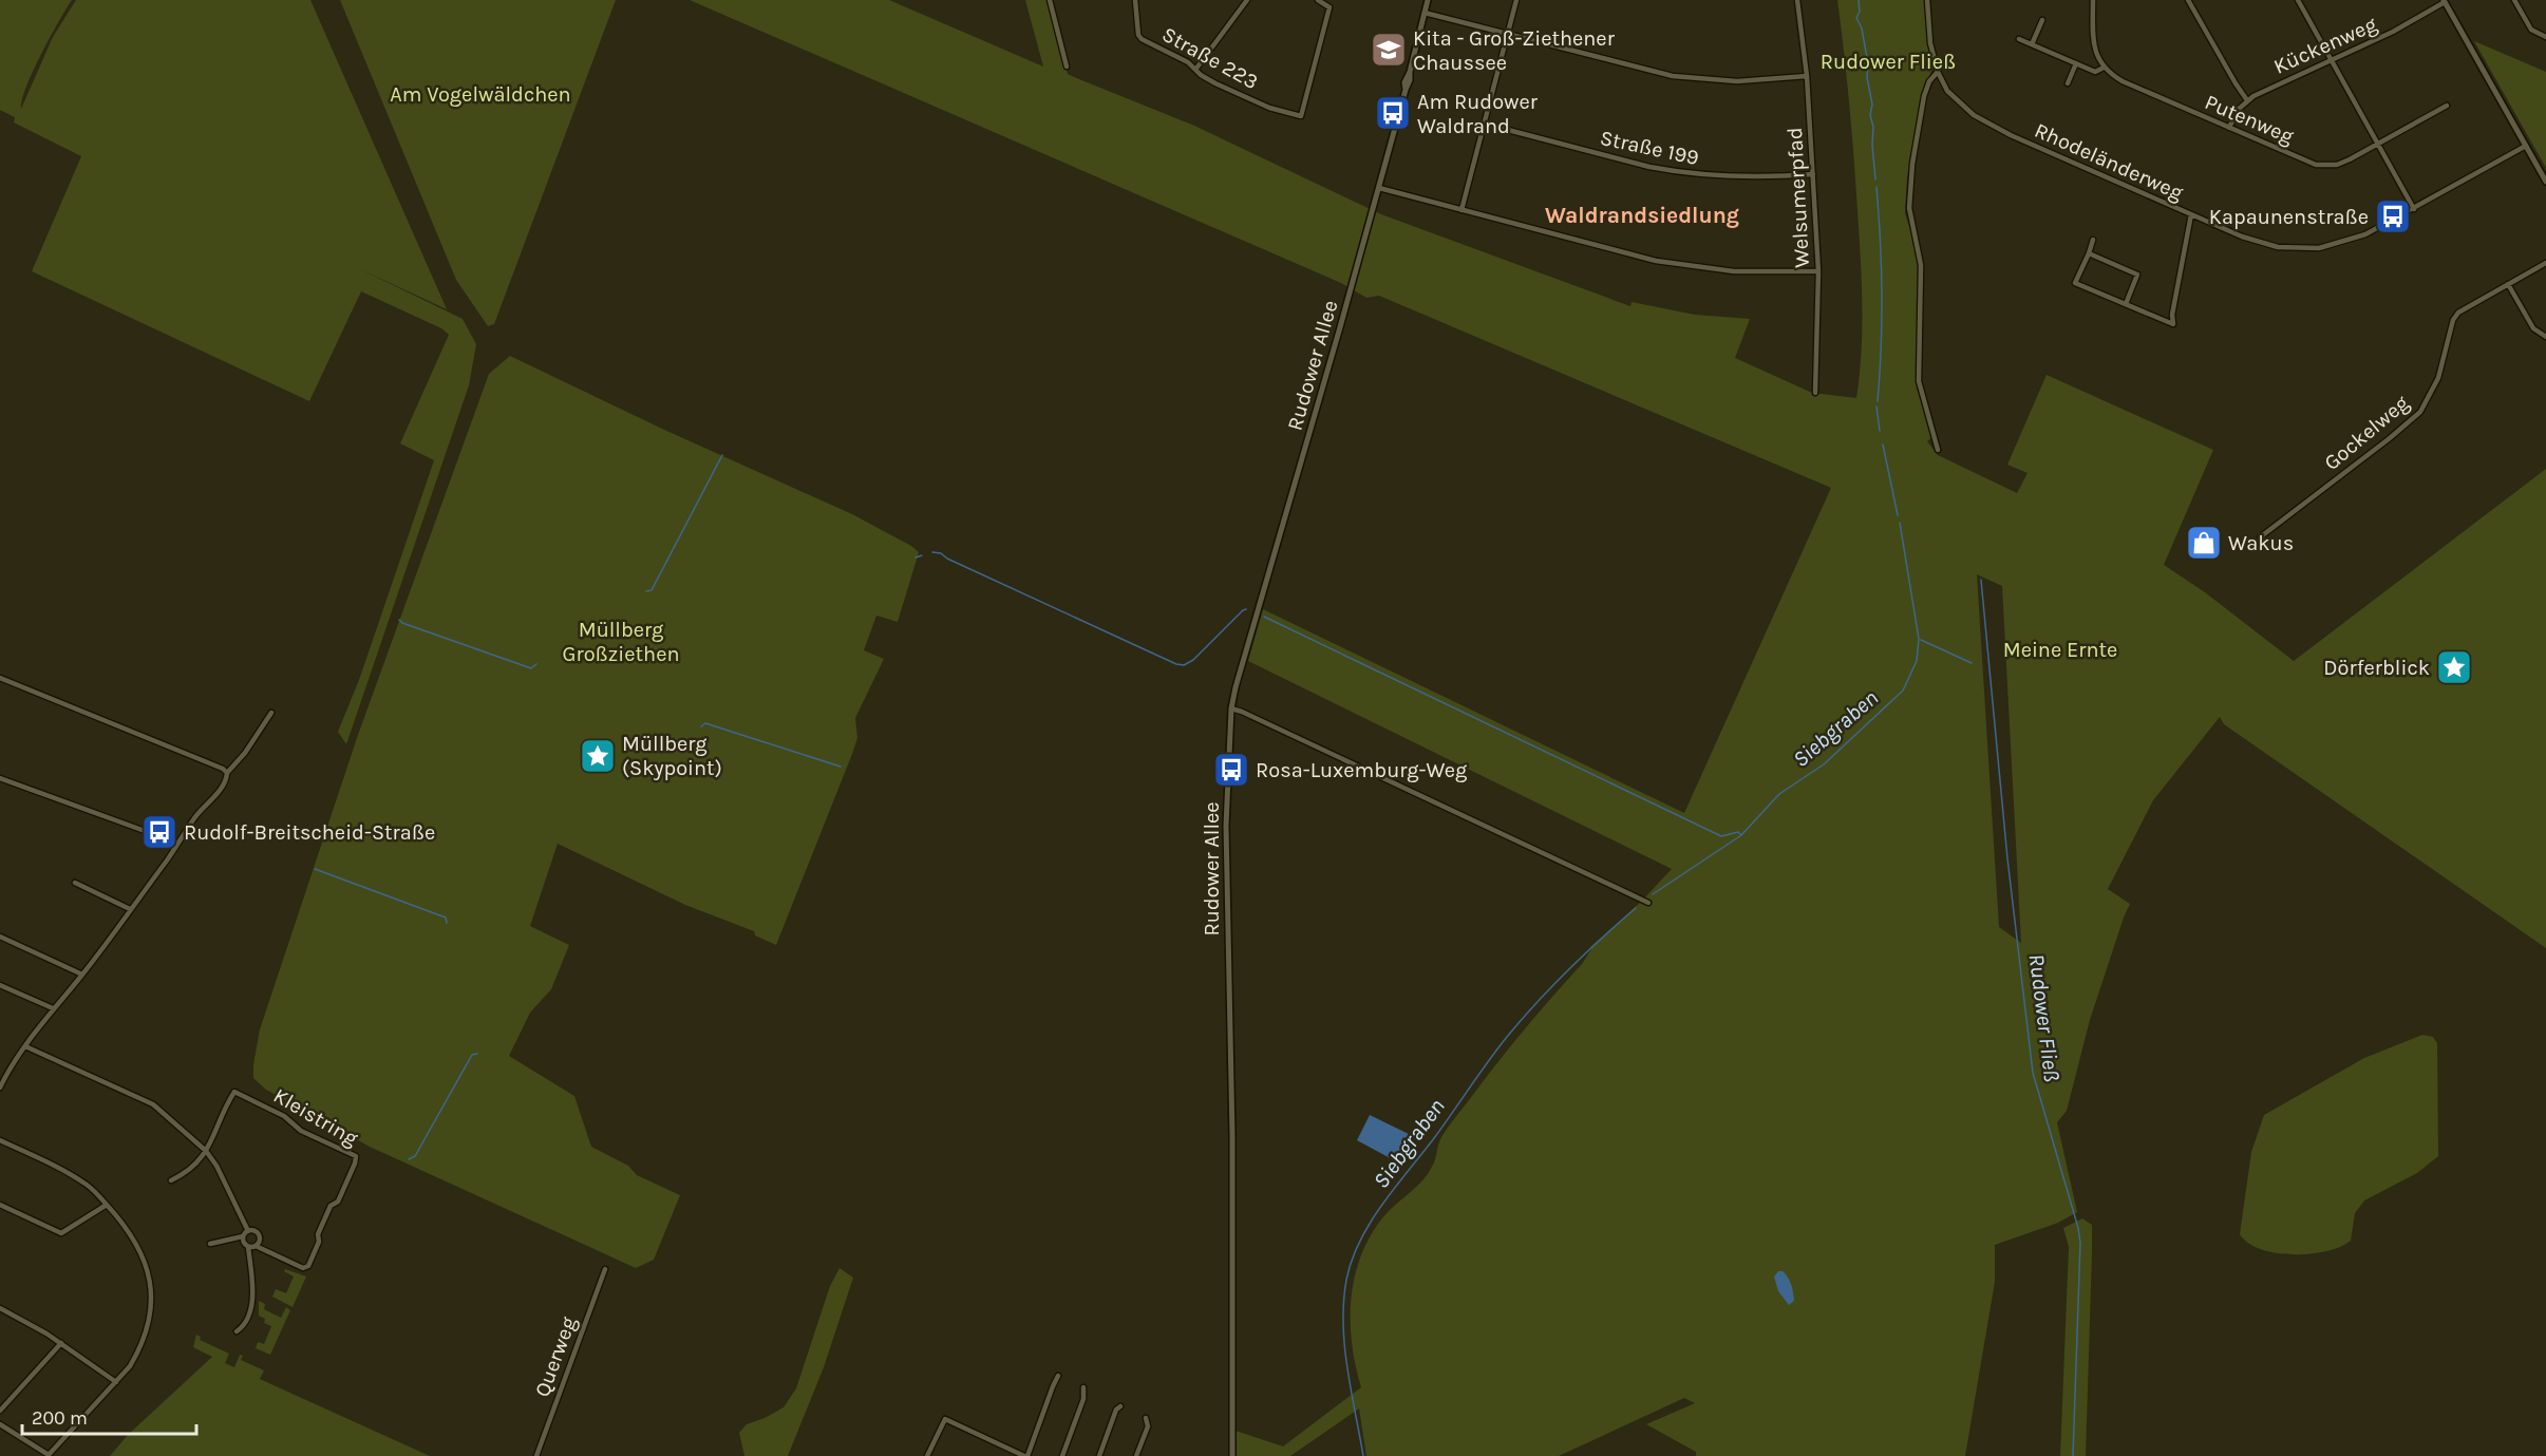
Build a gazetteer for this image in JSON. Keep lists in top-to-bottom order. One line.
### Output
{"streets":{"street":["Kückenweg","Straße 223","Putenweg","Straße 199","Rhodeländerweg","Welsumerpfad","Rudower Allee","Gockelweg","Kleistring","Querweg"]},"crossings":[["Kückenweg","Putenweg"],["Straße 199","Welsumerpfad"]],"districts":["Waldrandsiedlung"],"water":["Siebgraben","Rudower Fließ"],"parks":["Rudower Fließ","Am Vogelwäldchen","Müllberg Großziethen","Meine Ernte"],"places":{"school or university":["Kita - Groß-Ziethener Chaussee"],"bus stop":["Am Rudower Waldrand","Kapaunenstraße","Rosa-Luxemburg-Weg","Rudolf-Breitscheid-Straße"],"shop":["Wakus"],"place":["Dörferblick","Müllberg (Skypoint)"]},"scale_bar":"200 m"}
